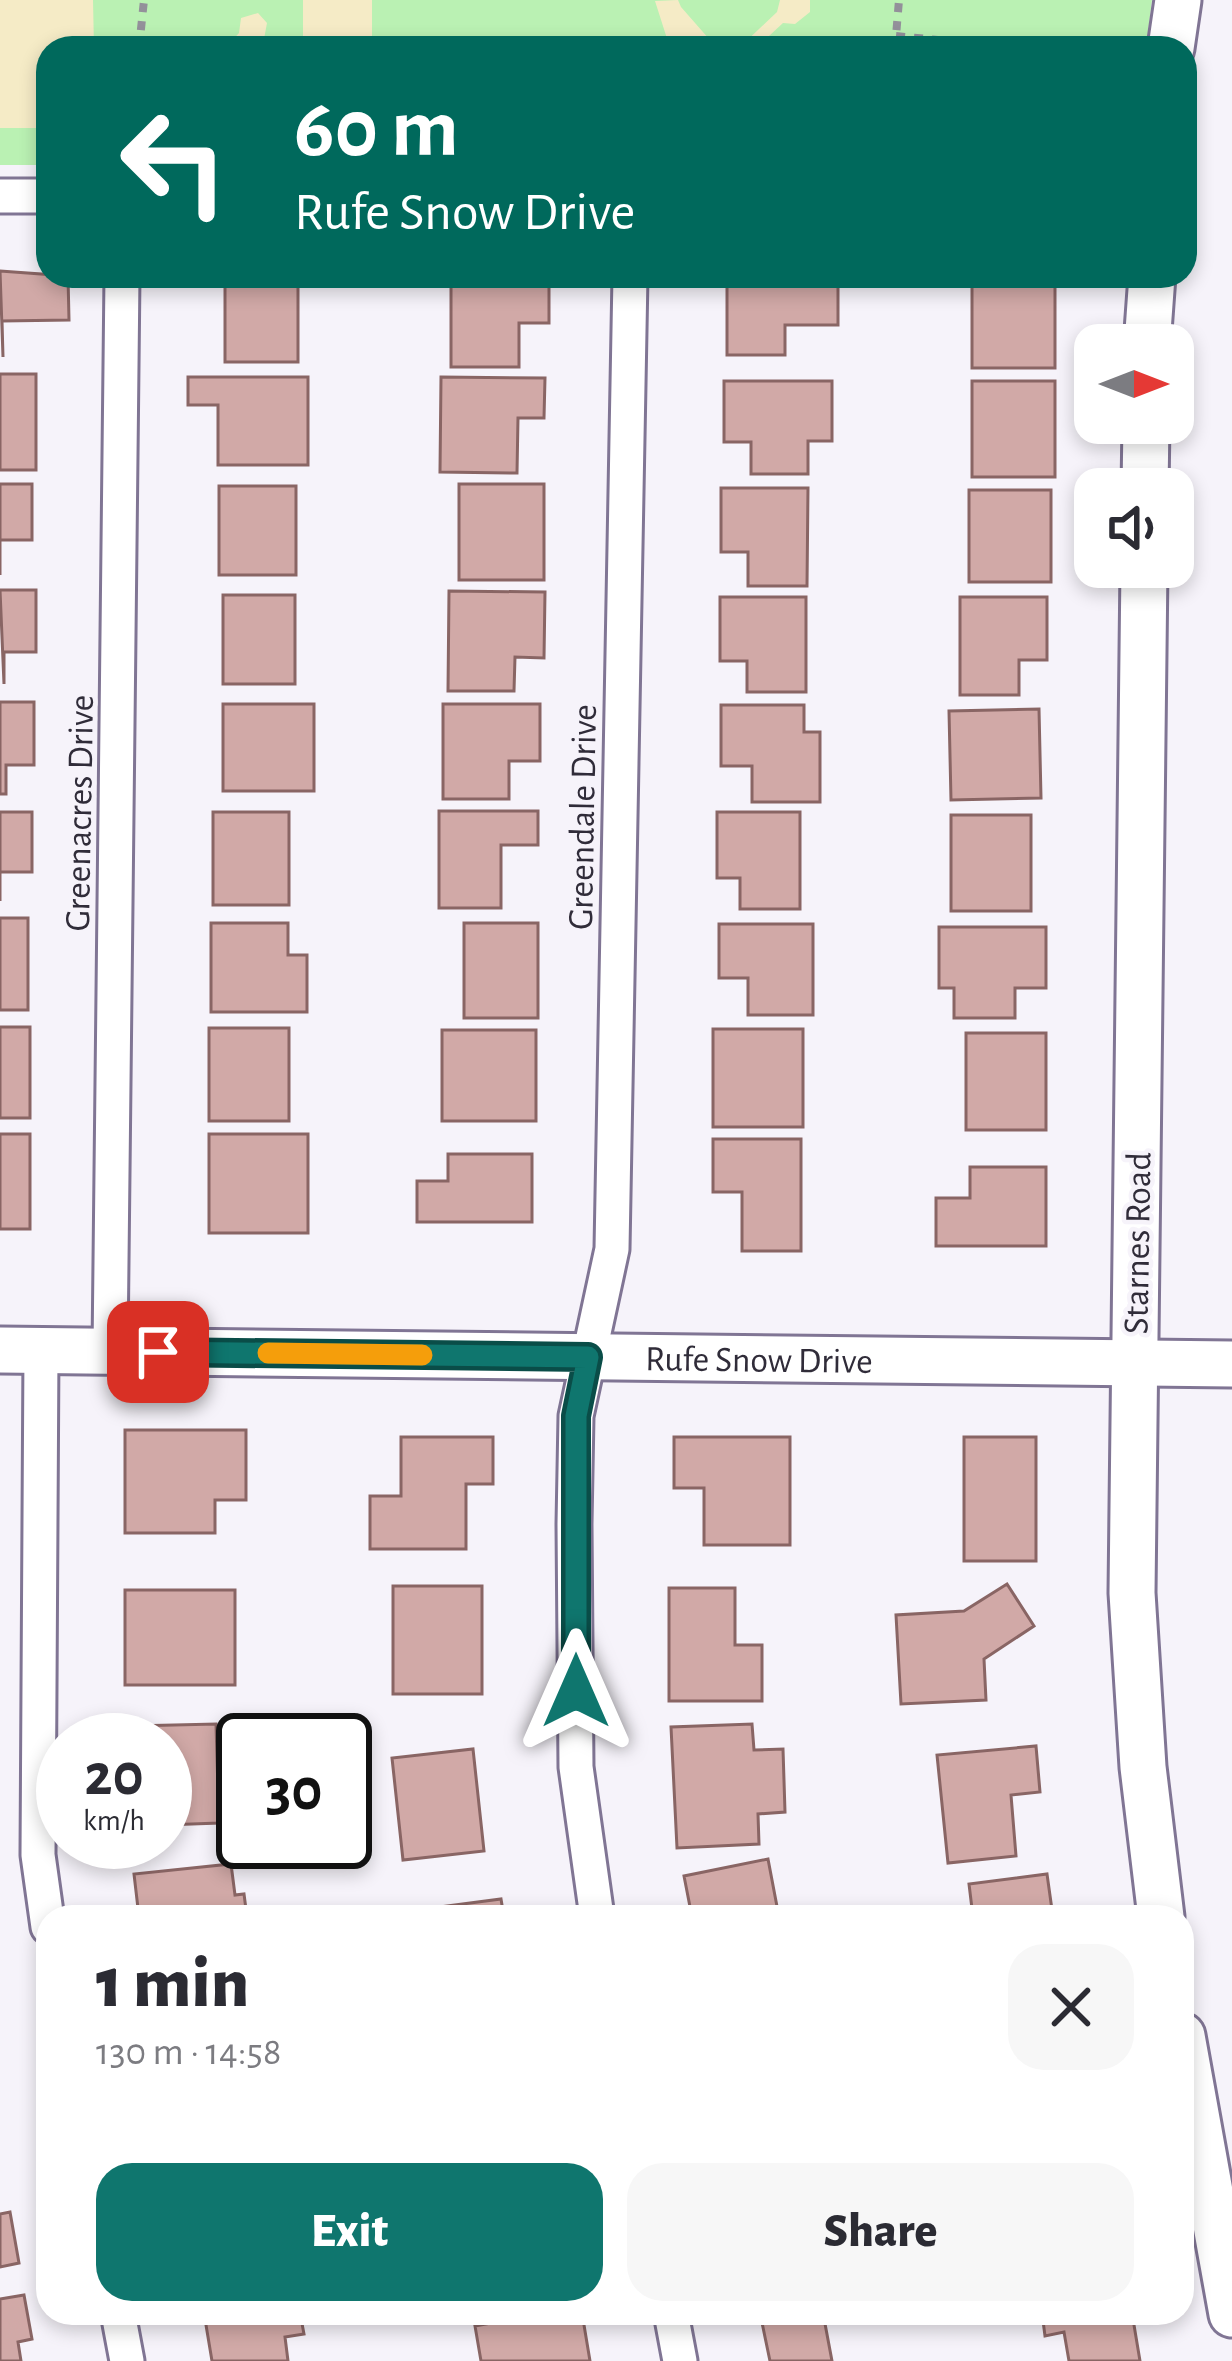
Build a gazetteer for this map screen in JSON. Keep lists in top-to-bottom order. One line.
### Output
{"streets":{"main road":["Starnes Road","Rufe Snow Drive"],"street":["Greenacres Drive","Greendale Drive"]},"crossings":[["Greenacres Drive","Rufe Snow Drive"],["Greendale Drive","Rufe Snow Drive"],["Starnes Road","Rufe Snow Drive"]],"north":"right","page":{"turn":["60 m","Rufe Snow Drive"],"speed":"20 km/h","limit":"30","heading":["1 min","130 m · 14:58"],"buttons":["Exit","Share"]}}
